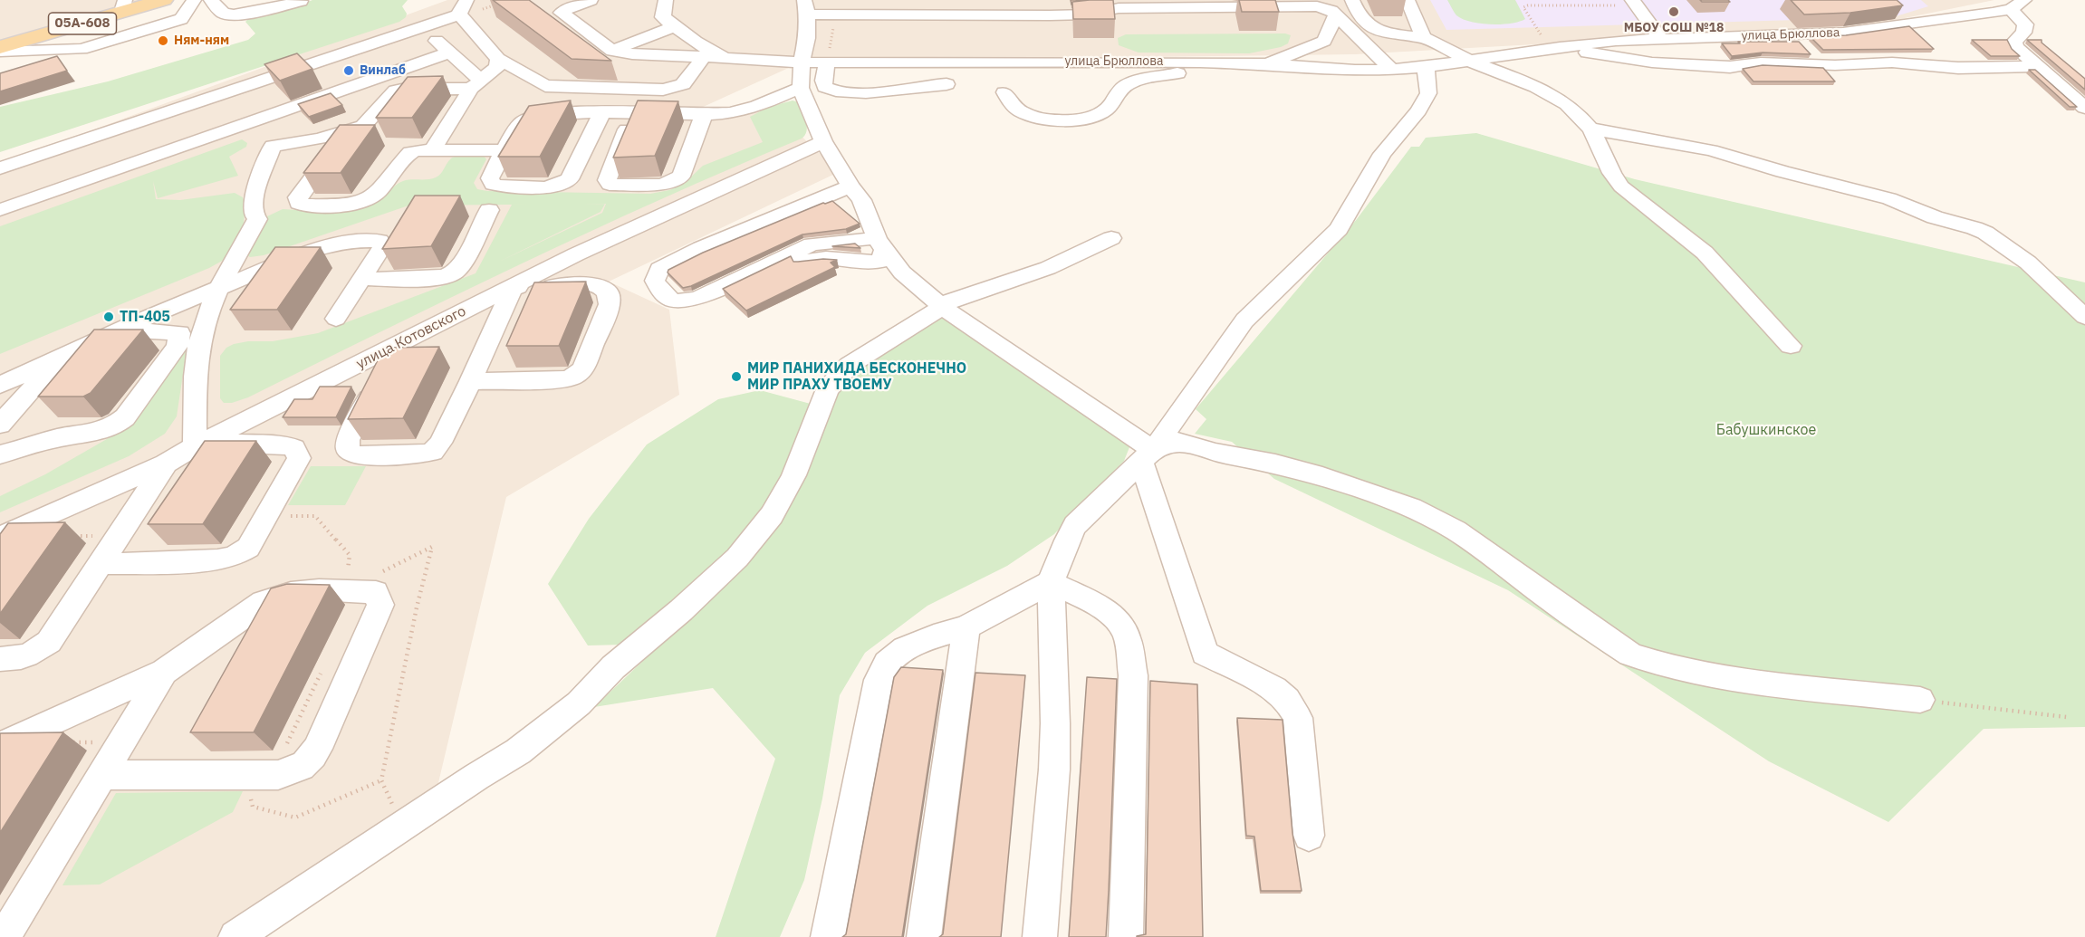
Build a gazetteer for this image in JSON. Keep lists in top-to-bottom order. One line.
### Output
{"streets":{"main road":["05А-608"],"street":["улица Брюллова","улица Котовского"]},"parks":["Бабушкинское"],"places":["МБОУ СОШ №18","Ням-ням","Винлаб","ТП-405","МИР ПАНИХИДА БЕСКОНЕЧНО МИР ПРАХУ ТВОЕМУ"]}
